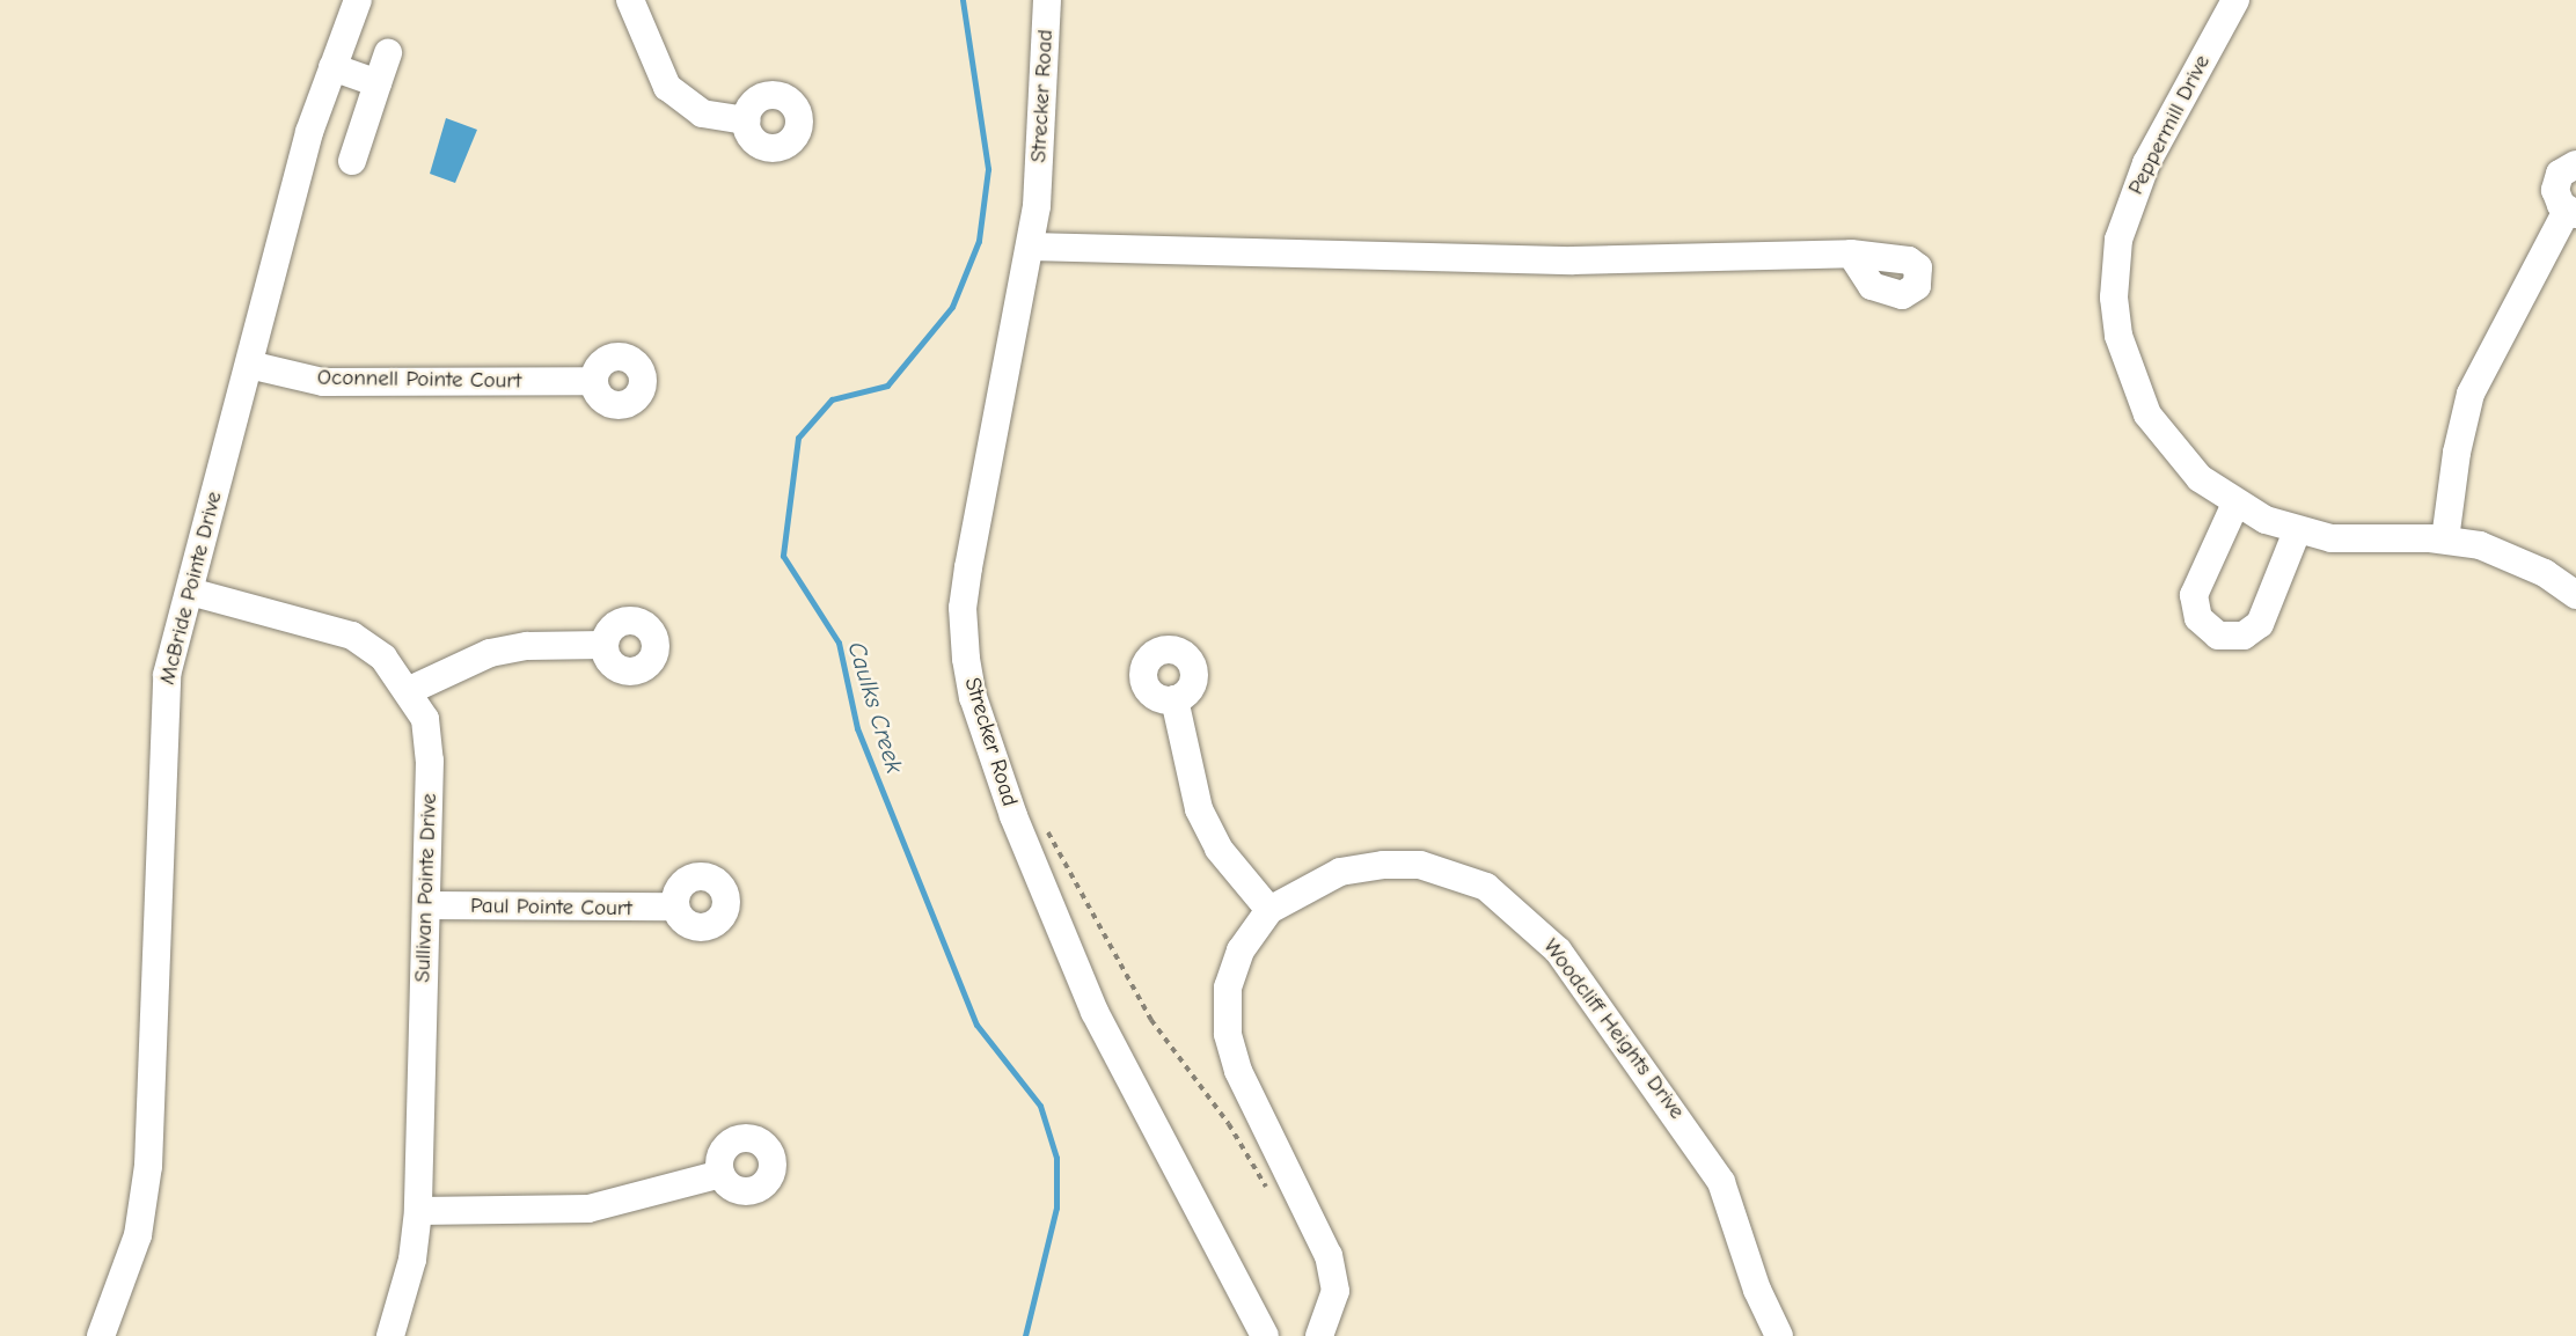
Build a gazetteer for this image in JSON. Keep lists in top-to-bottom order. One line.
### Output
{"streets":{"street":["Strecker Road","Peppermill Drive","Oconnell Pointe Court","McBride Pointe Drive","Sullivan Pointe Drive","Paul Pointe Court","Woodcliff Heights Drive"]},"crossings":[["Oconnell Pointe Court","McBride Pointe Drive"],["McBride Pointe Drive","Sullivan Pointe Drive"],["Sullivan Pointe Drive","Paul Pointe Court"]],"water":["Caulks Creek"]}
